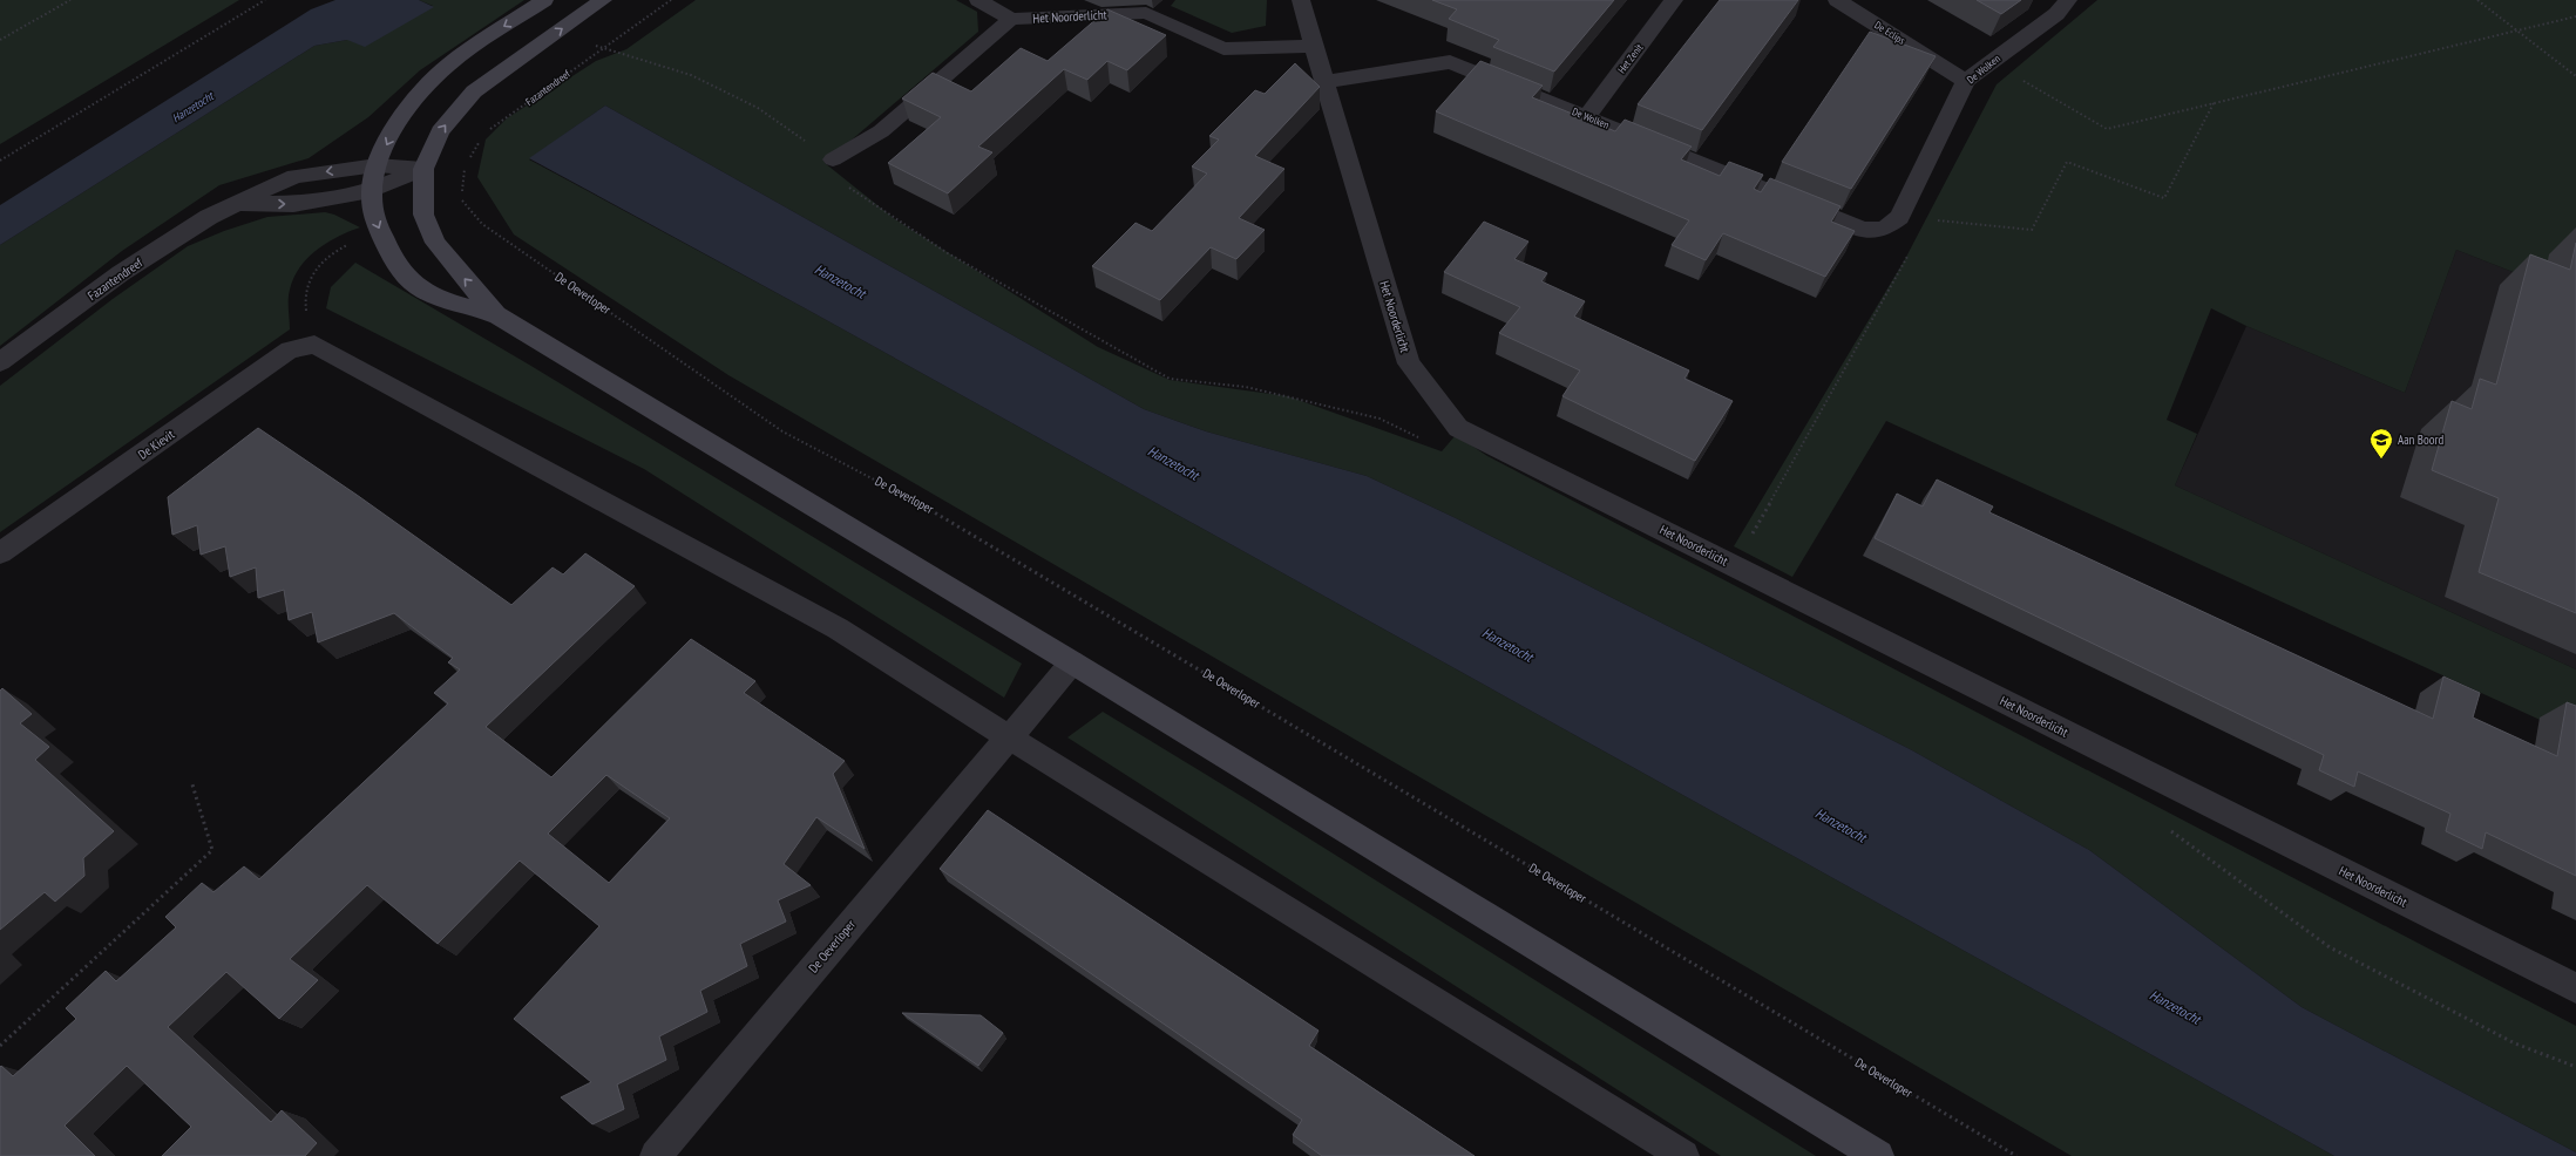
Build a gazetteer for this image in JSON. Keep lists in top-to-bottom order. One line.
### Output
{"streets":{"street":["Het Noorderlicht","De Eclips","Het Zenit","De Wolken","Fazantendreef","De Oeverloper","De Kievit"]},"crossings":[["Het Noorderlicht","De Wolken"],["De Eclips","De Wolken"],["Het Zenit","De Wolken"],["De Oeverloper","De Kievit"]],"water":["Hanzetocht"],"places":{"school or university":["Aan Boord"]}}
